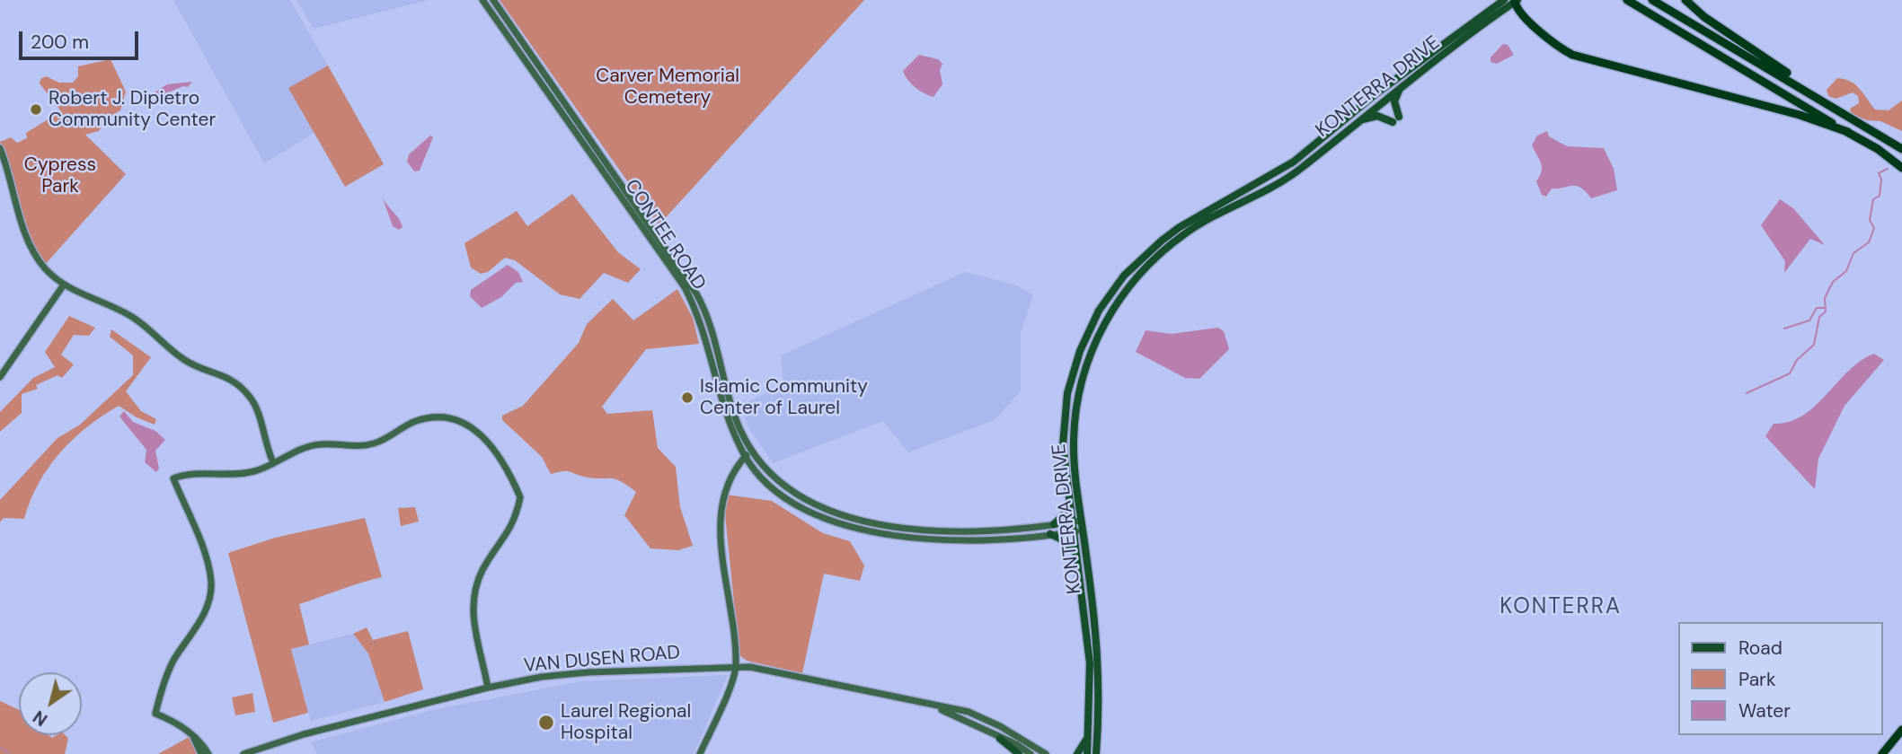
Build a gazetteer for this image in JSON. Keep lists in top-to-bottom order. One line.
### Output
{"streets":{"main road":["KONTERRA DRIVE"],"street":["CONTEE ROAD","VAN DUSEN ROAD"]},"crossings":[["KONTERRA DRIVE","CONTEE ROAD"]],"districts":["KONTERRA"],"parks":["Carver Memorial Cemetery","Cypress Park"],"places":["Robert J. Dipietro Community Center","Islamic Community Center of Laurel","Laurel Regional Hospital"],"legend":["Road","Park","Water"],"scale_bar":"200 m","north":"bottom left"}
